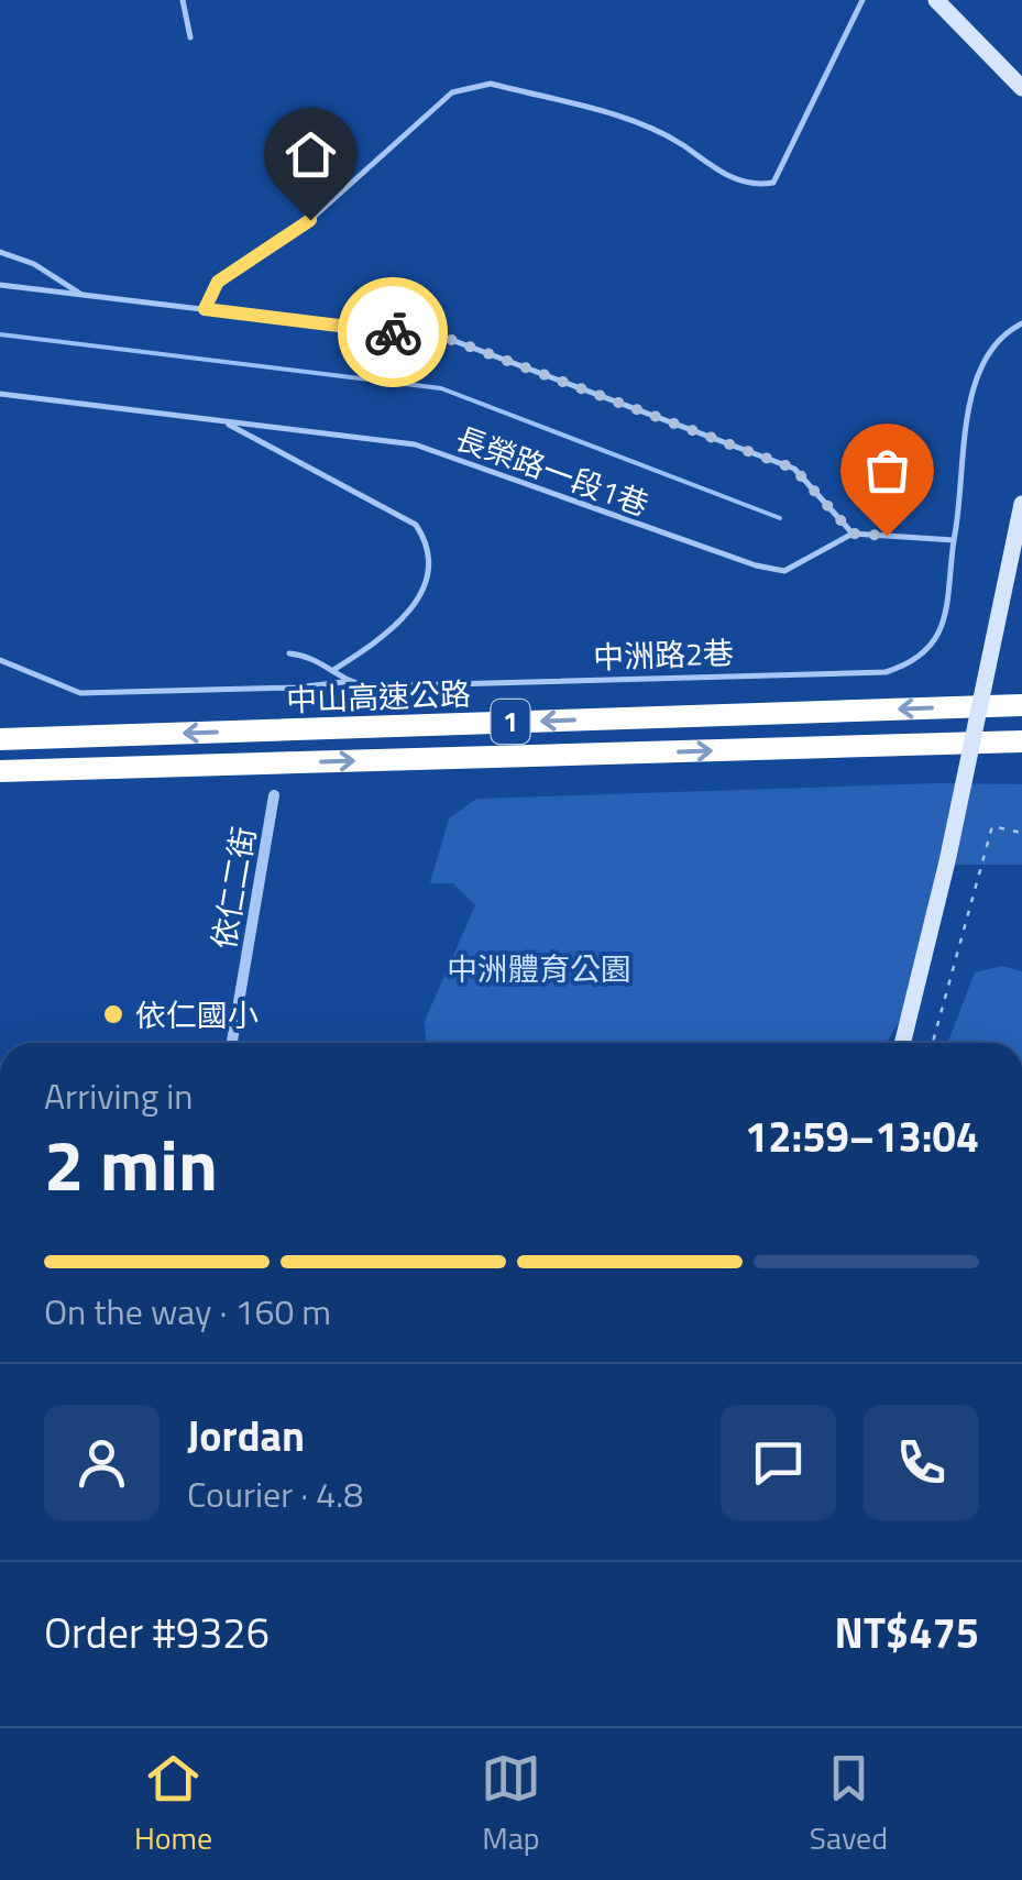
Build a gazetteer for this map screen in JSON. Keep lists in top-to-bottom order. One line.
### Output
{"streets":{"highway":["中山高速公路","1"],"street":["依仁二街"],"lane":["長榮路一段1巷","中洲路2巷"]},"parks":["中洲體育公園"],"places":["依仁國小"],"page":{"heading":["2 min","Arriving in","12:59–13:04"],"panel":["Jordan","Courier · 4.8","Order #9326","NT$475"],"bar":"On the way · 160 m","tabs":["Home","Map","Saved"]}}
